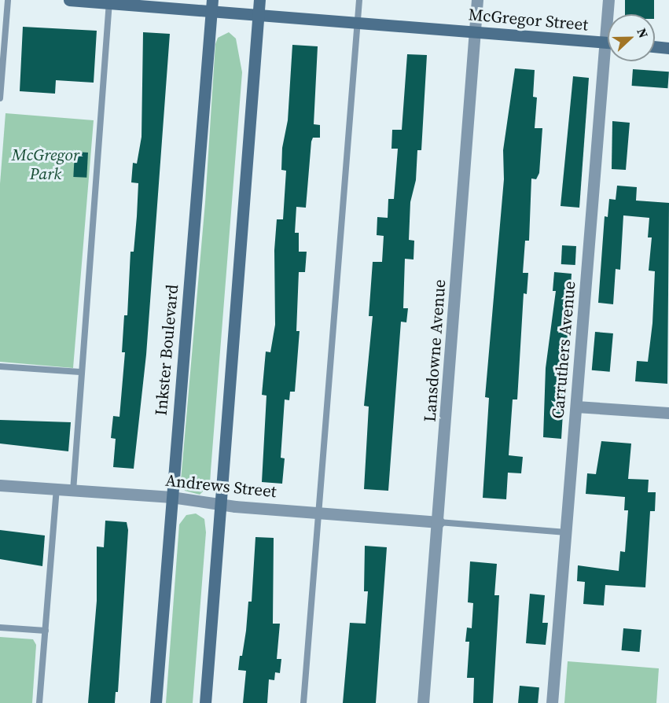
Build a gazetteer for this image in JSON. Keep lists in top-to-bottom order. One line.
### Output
{"streets":{"main road":["McGregor Street","Inkster Boulevard"],"street":["Carruthers Avenue","Lansdowne Avenue","Andrews Street"]},"crossings":[["McGregor Street","Inkster Boulevard"],["McGregor Street","Lansdowne Avenue"],["Inkster Boulevard","Andrews Street"],["Lansdowne Avenue","Andrews Street"]],"parks":["McGregor Park"],"north":"right"}
